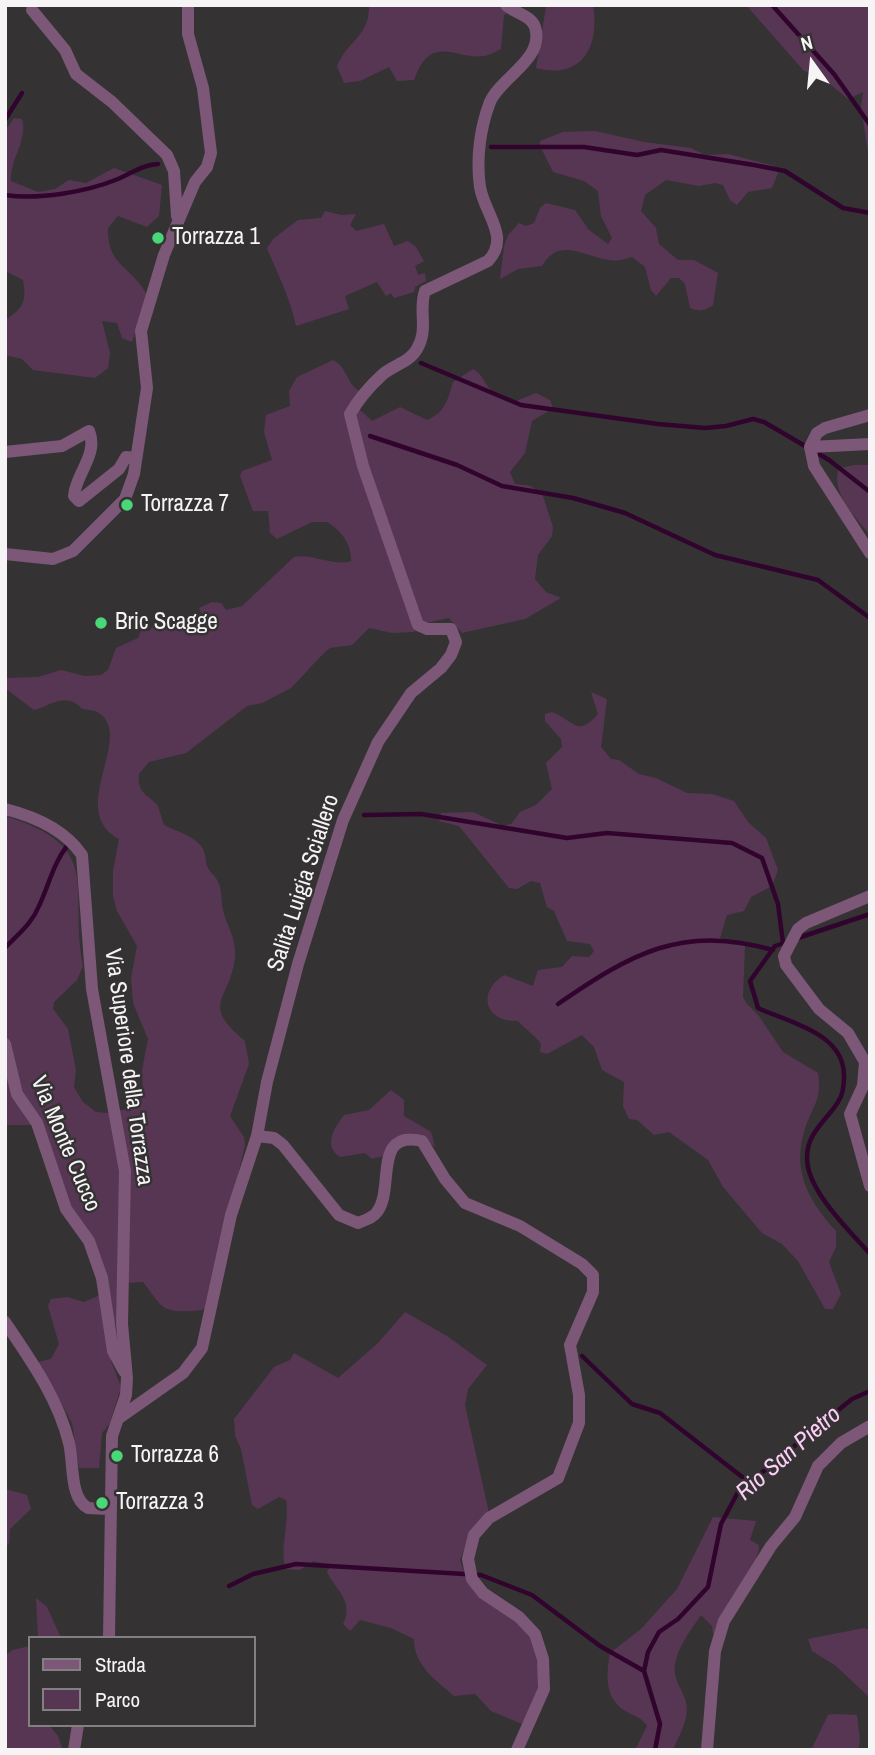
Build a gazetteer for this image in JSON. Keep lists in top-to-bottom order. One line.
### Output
{"streets":{"street":["Salita Luigia Sciallero","Via Superiore della Torrazza","Via Monte Cucco"]},"crossings":[["Salita Luigia Sciallero","Via Superiore della Torrazza"],["Via Superiore della Torrazza","Via Monte Cucco"]],"water":["Rio San Pietro"],"places":["Torrazza 1","Torrazza 7","Bric Scagge","Torrazza 6","Torrazza 3"],"legend":["Strada","Parco"],"north":"top"}
